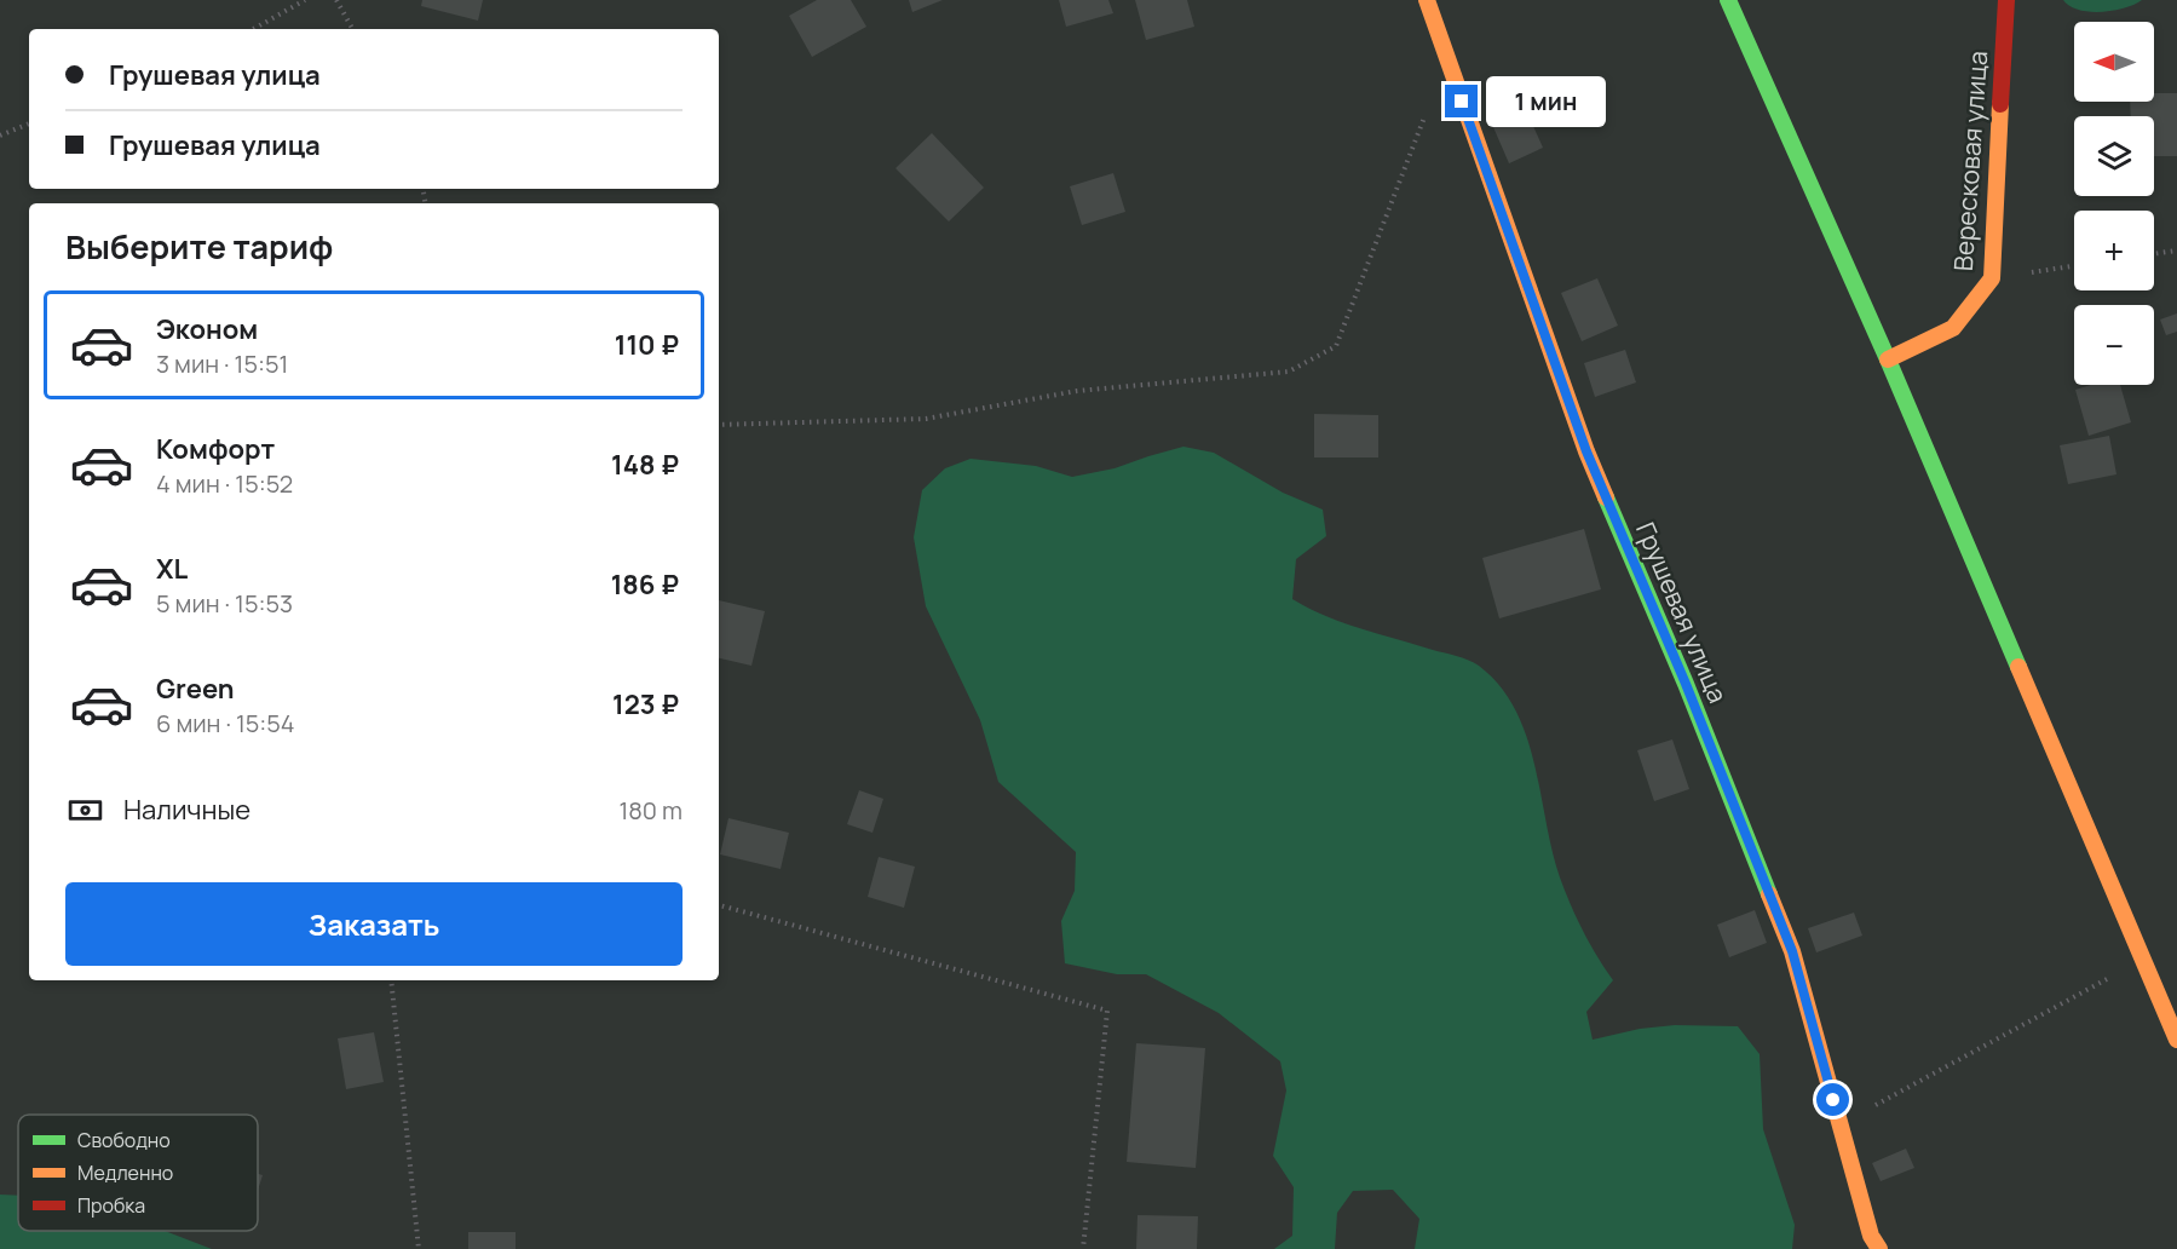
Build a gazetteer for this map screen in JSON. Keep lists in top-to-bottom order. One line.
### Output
{"streets":{"street":["Вересковая улица","Грушевая улица"]},"legend":["Свободно","Медленно","Пробка"],"north":"left","page":{"map_buttons":["+","−"],"banner":["Грушевая улица","Грушевая улица"],"bubble":"1 мин","heading":"Выберите тариф","list":[{"name":"Эконом","note":"3 мин · 15:51","value":"110 ₽"},{"name":"Комфорт","note":"4 мин · 15:52","value":"148 ₽"},{"name":"XL","note":"5 мин · 15:53","value":"186 ₽"},{"name":"Green","note":"6 мин · 15:54","value":"123 ₽"}],"pay":["Наличные","180 m"],"buttons":"Заказать"}}
